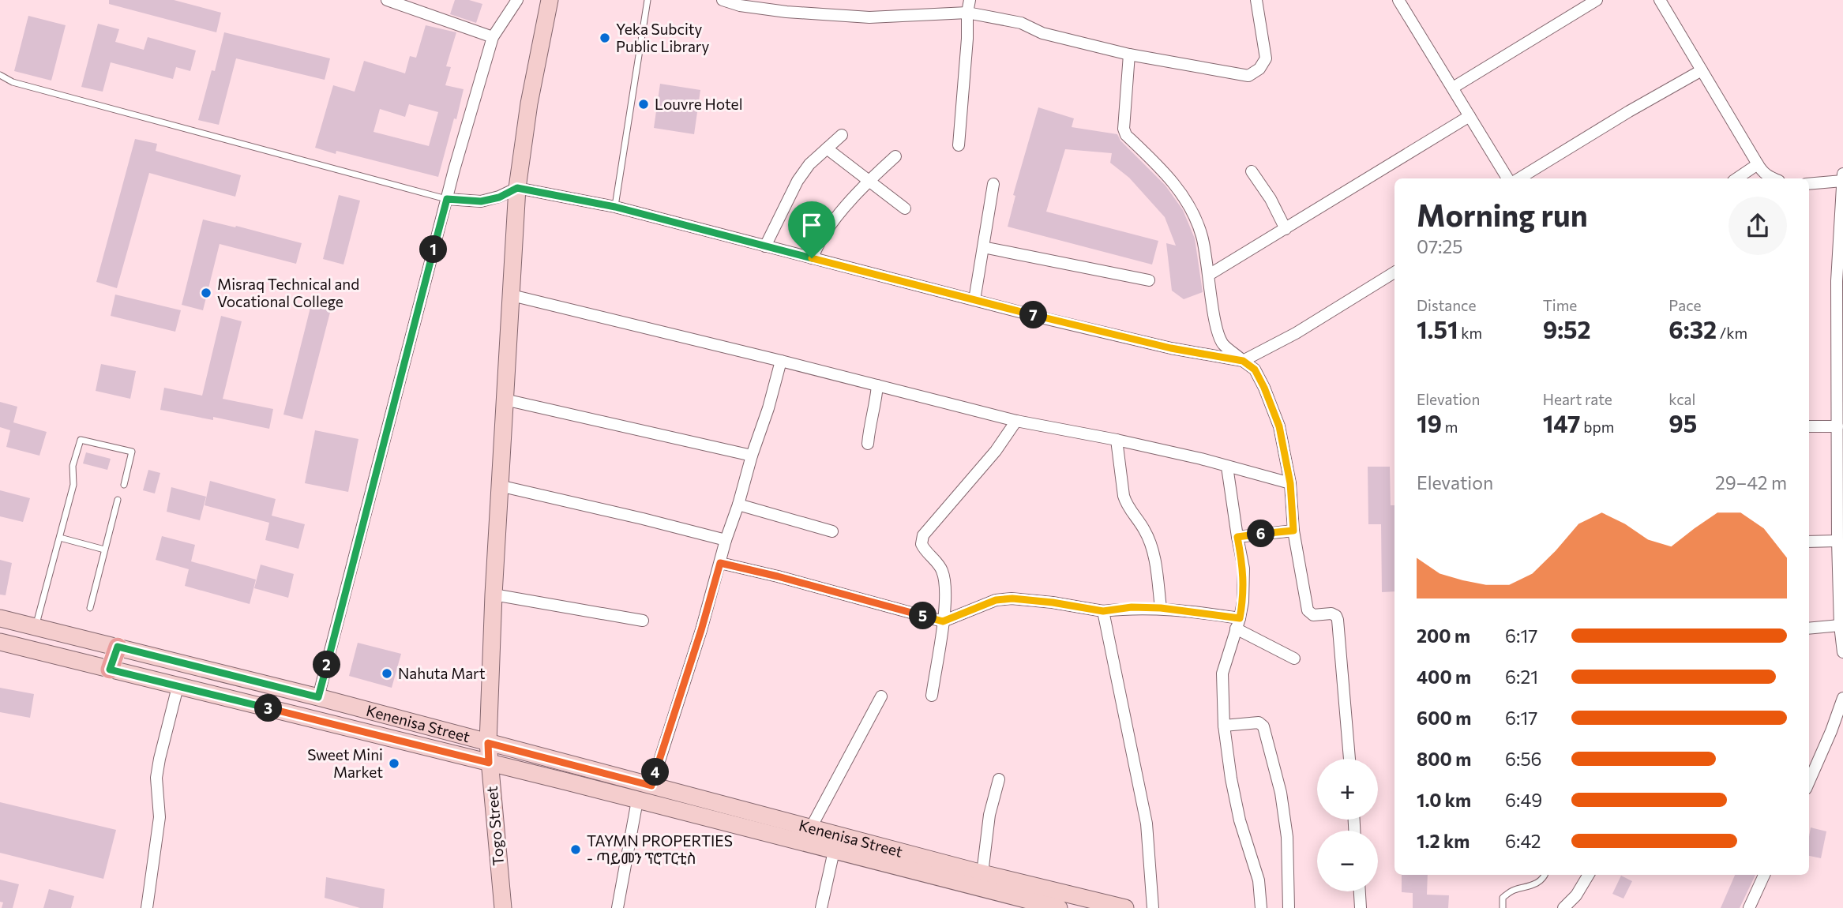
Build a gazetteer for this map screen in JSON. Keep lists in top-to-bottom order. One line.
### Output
{"streets":{"main road":["Kenenisa Street","Togo Street"]},"crossings":[["Kenenisa Street","Togo Street"]],"places":["Yeka Subcity Public Library","Louvre Hotel","Misraq Technical and Vocational College","Nahuta Mart","Sweet Mini Market","TAYMN PROPERTIES - ጣይመን ፕሮፐርቲስ"],"page":{"heading":["Morning run","07:25"],"pins":["1","7","6","5","2","3","4"],"stats":[["Distance","1.51 km"],["Time","9:52"],["Pace","6:32 /km"],["Elevation","19 m"],["Heart rate","147 bpm"],["kcal","95"]],"chart":["Elevation","29–42 m"],"list":[{"name":"200 m","note":"6:17"},{"name":"400 m","note":"6:21"},{"name":"600 m","note":"6:17"},{"name":"800 m","note":"6:56"},{"name":"1.0 km","note":"6:49"},{"name":"1.2 km","note":"6:42"}],"map_buttons":["+","−"]}}
